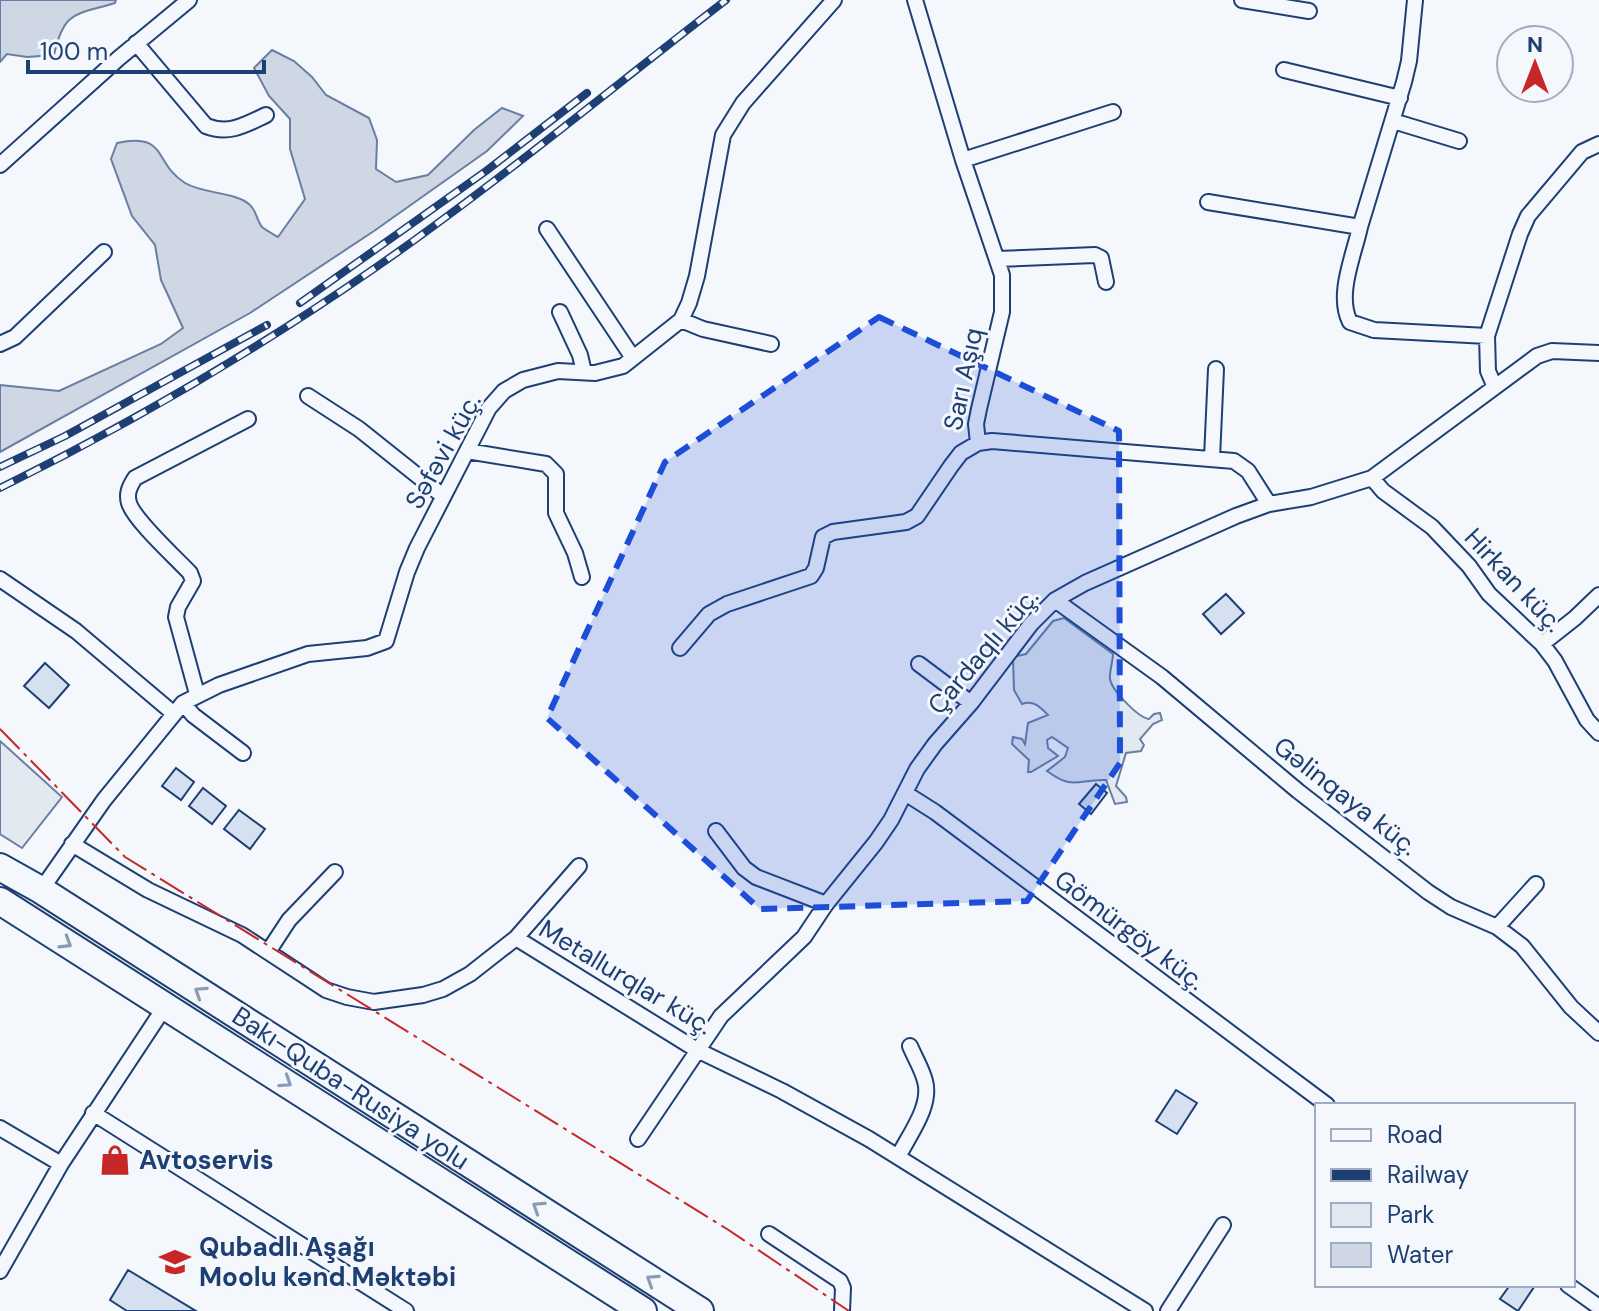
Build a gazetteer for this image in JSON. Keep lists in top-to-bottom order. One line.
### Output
{"streets":{"highway":["Bakı-Quba-Rusiya yolu"],"street":["Sarı Aşıq","Səfəvi küç.","Hirkan küç.","Çardaqlı küç.","Gəlinqaya küç.","Gömürgöy küç.","Metallurqlar küç."]},"crossings":[["Səfəvi küç.","Metallurqlar küç."],["Səfəvi küç.","Bakı-Quba-Rusiya yolu"],["Hirkan küç.","Çardaqlı küç."],["Çardaqlı küç.","Gəlinqaya küç."],["Çardaqlı küç.","Gömürgöy küç."],["Çardaqlı küç.","Metallurqlar küç."]],"places":{"shop":["Avtoservis"],"school or university":["Qubadlı Aşağı Moolu kənd Məktəbi"]},"legend":["Road","Railway","Park","Water"],"scale_bar":"100 m","north":"top"}
